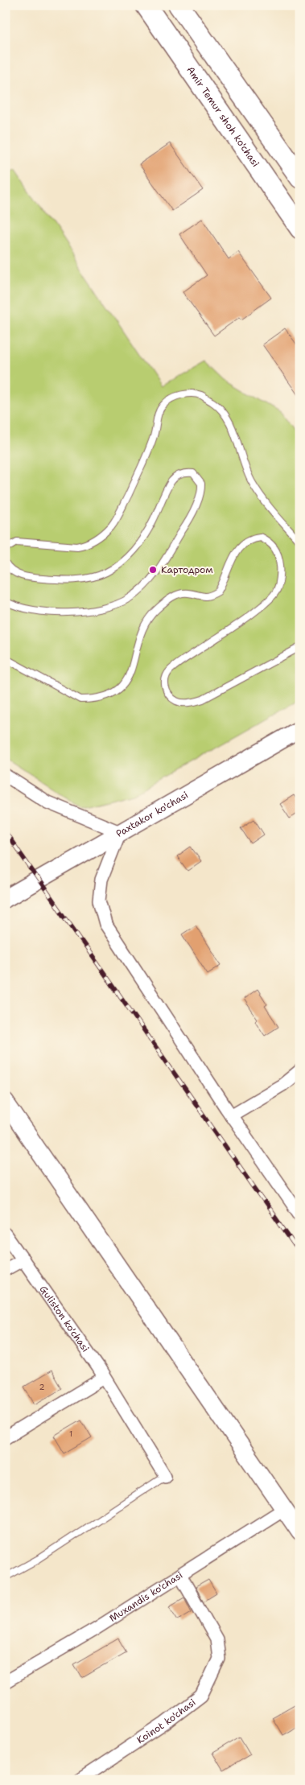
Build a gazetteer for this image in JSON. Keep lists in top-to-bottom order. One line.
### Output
{"streets":{"highway":["Amir Temur shoh ko'chasi"],"main road":["Paxtakor ko'chasi"],"street":["Guliston ko'chasi","Muxandis ko'chasi","Koinot ko'chasi"]},"crossings":[["Muxandis ko'chasi","Koinot ko'chasi"]],"places":["Картодром"],"house_numbers":["2","1"]}
